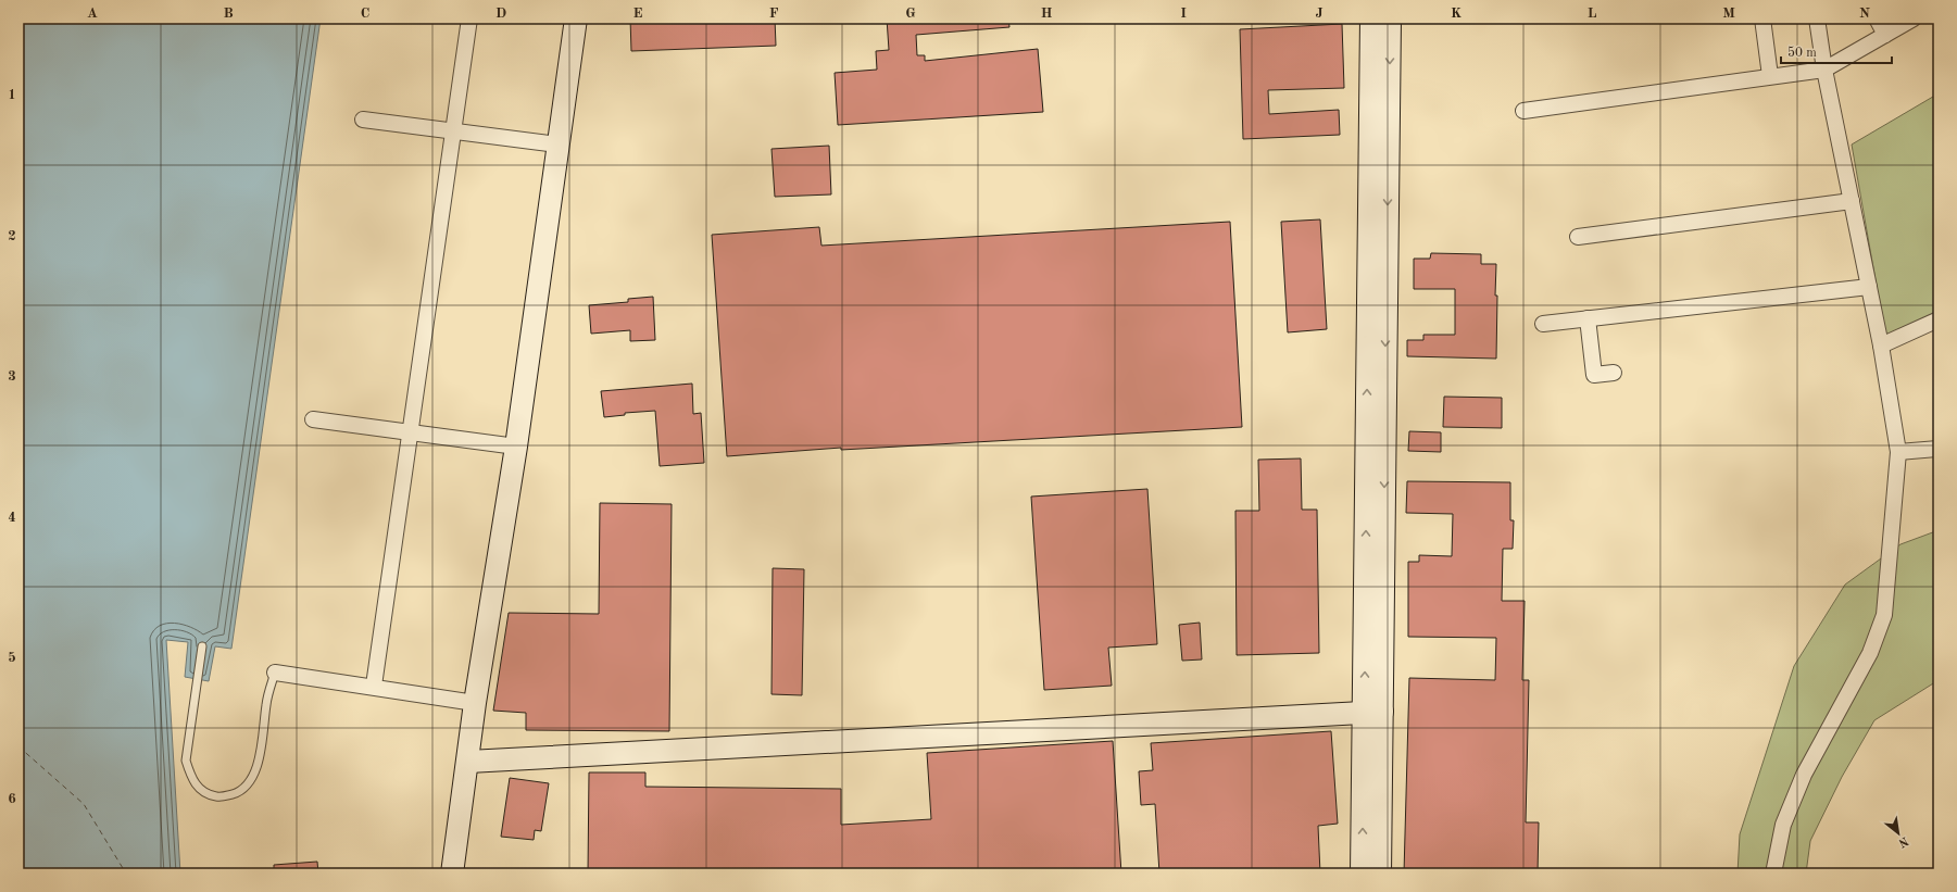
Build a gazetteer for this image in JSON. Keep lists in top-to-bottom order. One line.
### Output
{"scale_bar":"50 m","north":"bottom right","grid":{"columns":["A","B","C","D","E","F","G","H","I","J","K","L","M","N"],"rows":["1","2","3","4","5","6"]}}
